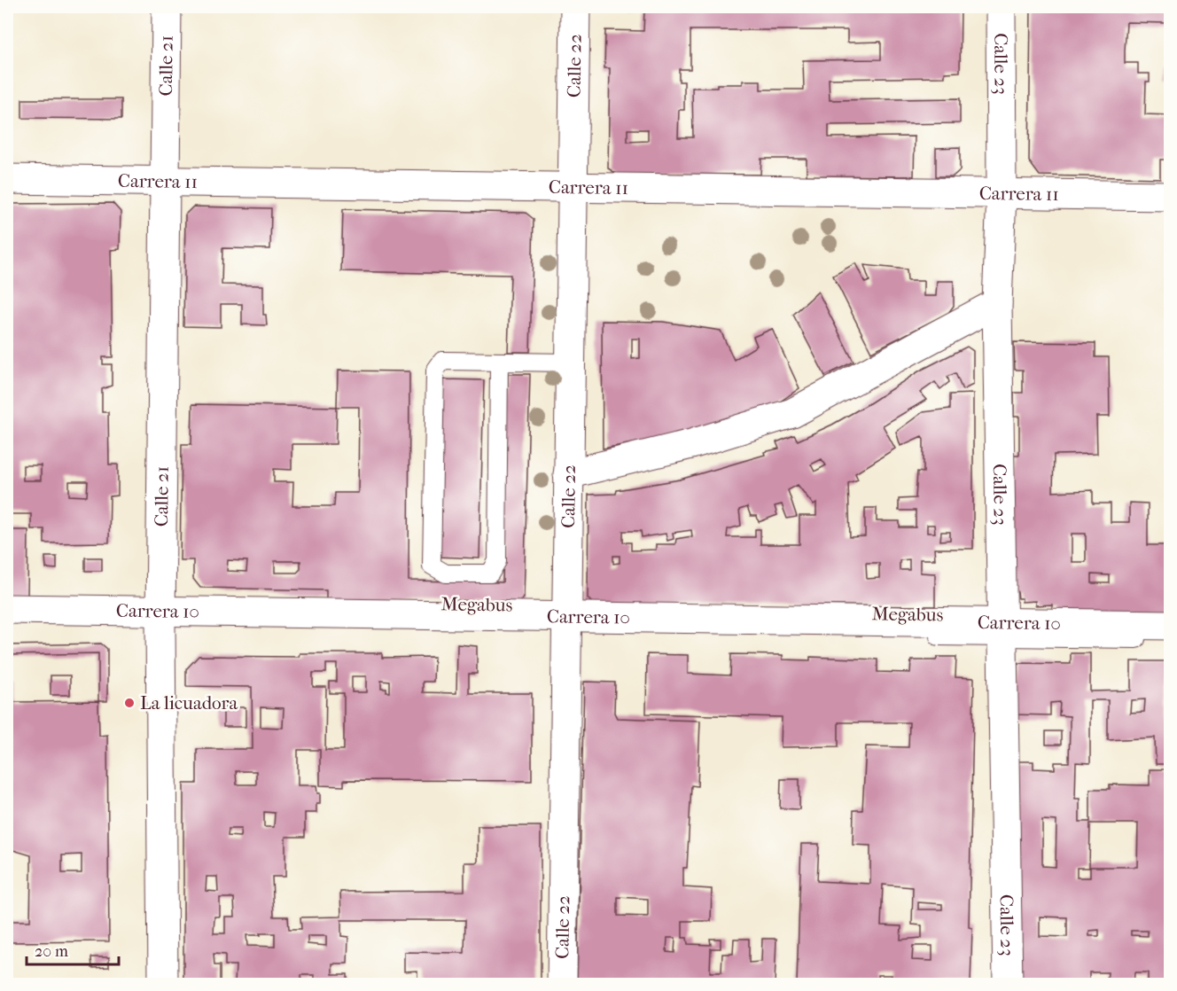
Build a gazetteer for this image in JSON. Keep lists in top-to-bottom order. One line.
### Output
{"streets":{"street":["Calle 21","Calle 22","Calle 23","Carrera 11","Carrera 10"]},"crossings":[["Calle 21","Carrera 11"],["Calle 21","Carrera 10"],["Calle 22","Carrera 11"],["Calle 22","Carrera 10"],["Calle 23","Carrera 11"],["Calle 23","Carrera 10"]],"places":["La licuadora"],"scale_bar":"20 m"}
